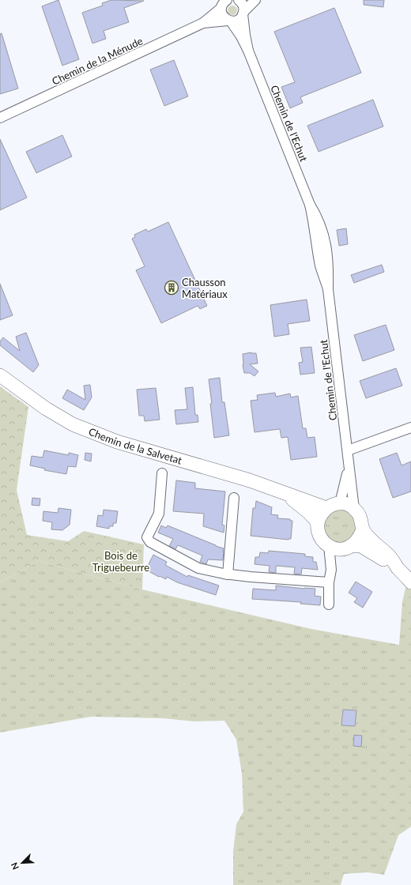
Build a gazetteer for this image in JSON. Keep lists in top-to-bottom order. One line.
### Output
{"streets":{"main road":["Chemin de la Salvetat"],"street":["Chemin de la Ménude","Chemin de l'Echut"]},"crossings":[["Chemin de la Ménude","Chemin de l'Echut"],["Chemin de l'Echut","Chemin de la Salvetat"]],"parks":["Bois de Triguebeurre"],"places":{"building":["Chausson Matériaux"]},"north":"bottom left"}
